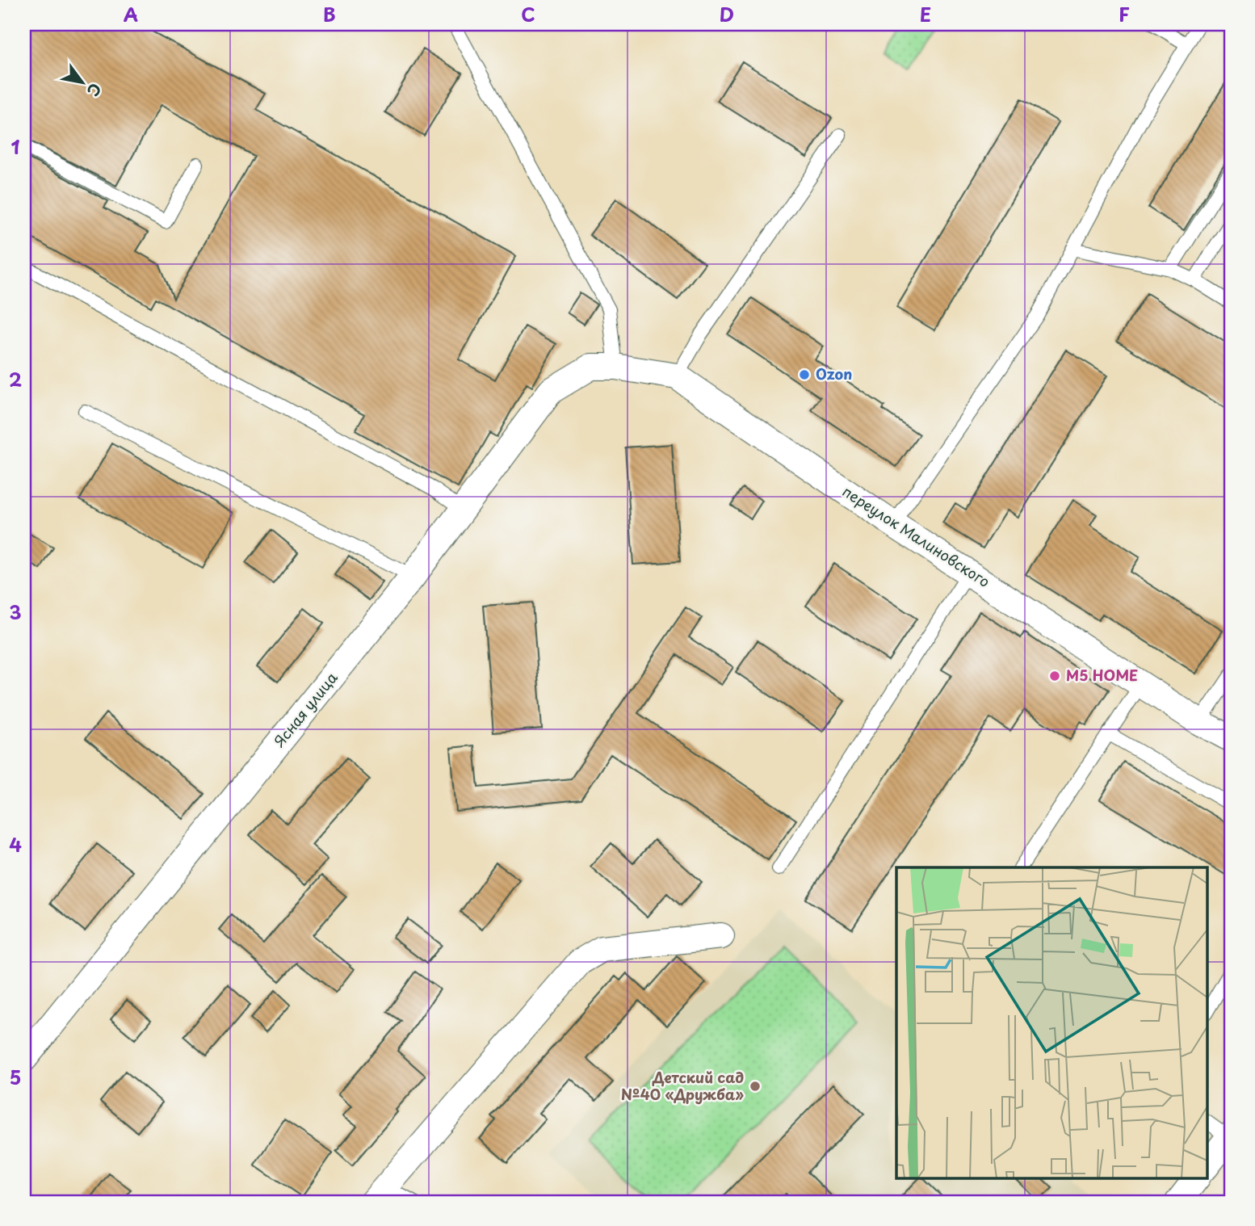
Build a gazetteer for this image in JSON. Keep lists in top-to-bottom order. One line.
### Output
{"streets":{"street":["переулок Малиновского","Ясная улица"]},"crossings":[["переулок Малиновского","Ясная улица"]],"places":["Ozon","M5 HOME","Детский сад №40 «Дружба»"],"north":"bottom right","grid":{"columns":["A","B","C","D","E","F"],"rows":["1","2","3","4","5"]}}
